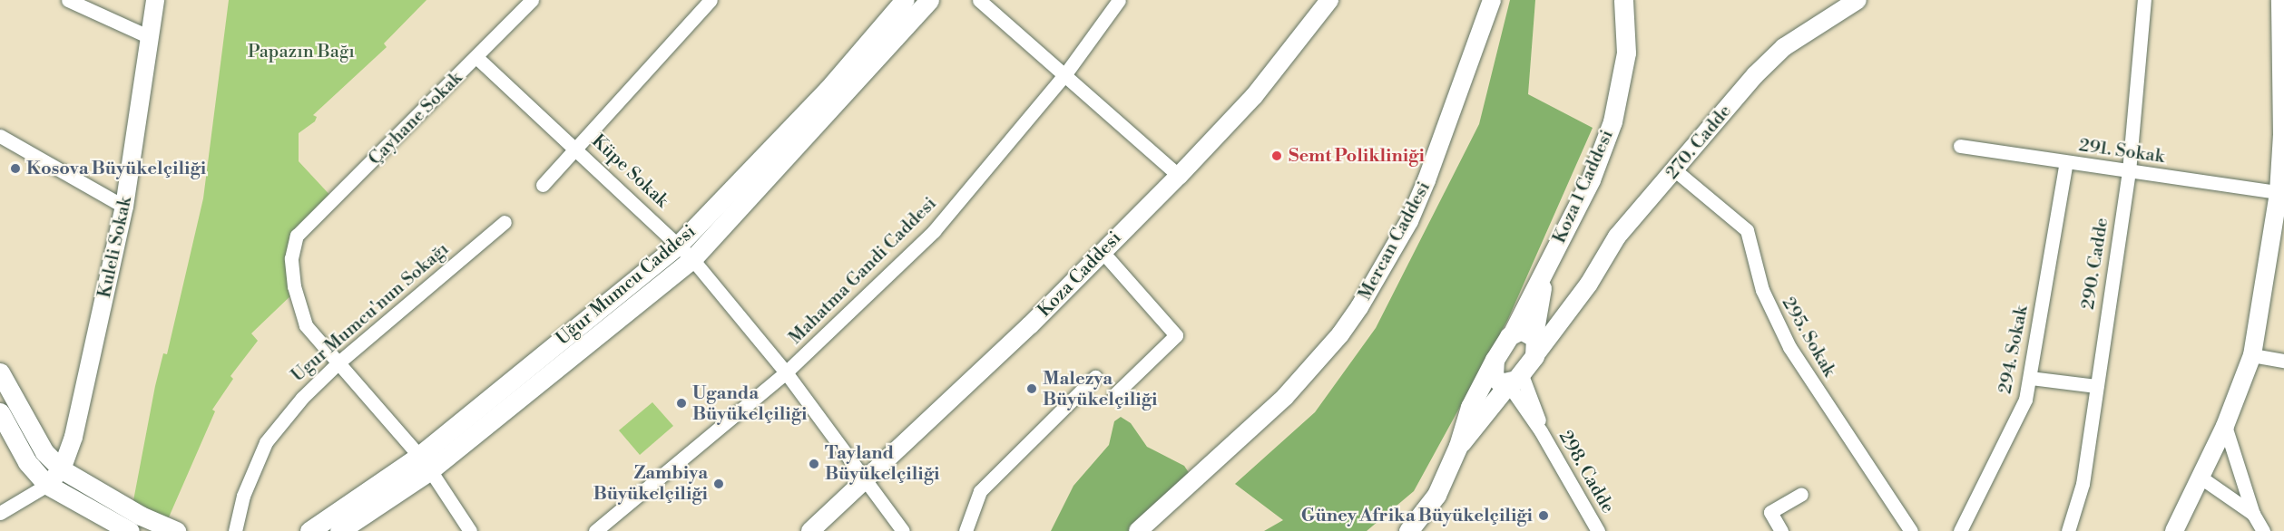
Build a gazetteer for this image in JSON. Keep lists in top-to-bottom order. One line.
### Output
{"streets":{"main road":["270. Cadde","Koza 1 Caddesi","Uğur Mumcu Caddesi"],"street":["Çayhane Sokak","291. Sokak","Küpe Sokak","Mercan Caddesi","Kuleli Sokak","290. Cadde","Mahatma Gandi Caddesi","Koza Caddesi","Ugur Mumcu'nun Sokağı","295. Sokak","294. Sokak","298. Cadde"]},"crossings":[["Çayhane Sokak","Küpe Sokak"],["Çayhane Sokak","Ugur Mumcu'nun Sokağı"],["270. Cadde","Koza 1 Caddesi"],["270. Cadde","295. Sokak"],["270. Cadde","298. Cadde"],["291. Sokak","290. Cadde"],["291. Sokak","294. Sokak"],["Küpe Sokak","Mahatma Gandi Caddesi"],["Küpe Sokak","Koza Caddesi"],["Küpe Sokak","Uğur Mumcu Caddesi"]],"parks":["Papazın Bağı"],"places":["Semt Polikliniği","Kosova Büyükelçiliği","Malezya Büyükelçiliği","Uganda Büyükelçiliği","Tayland Büyükelçiliği","Zambiya Büyükelçiliği","Güney Afrika Büyükelçiliği"]}
